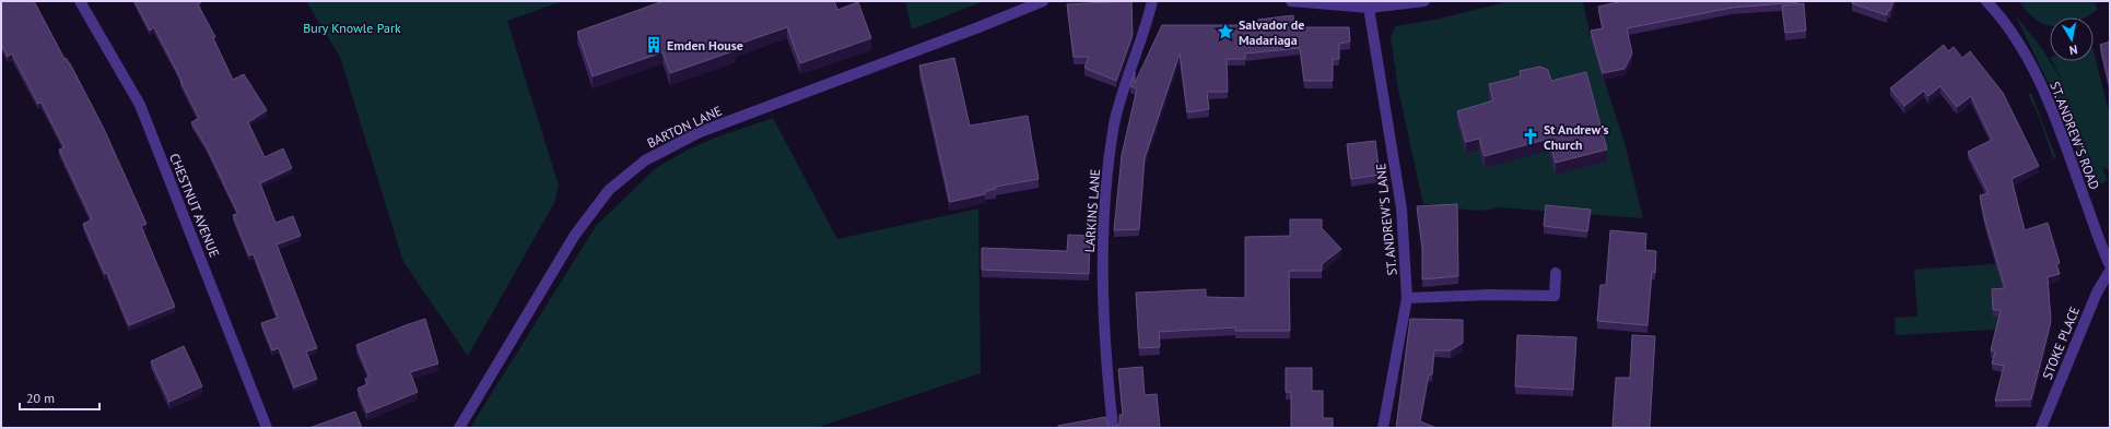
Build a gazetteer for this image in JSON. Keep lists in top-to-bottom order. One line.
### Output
{"streets":{"street":["BARTON LANE","ST. ANDREW'S ROAD","CHESTNUT AVENUE","LARKINS LANE","ST. ANDREW'S LANE","STOKE PLACE"]},"parks":["Bury Knowle Park"],"places":{"place":["Salvador de Madariaga"],"building":["Emden House"],"church":["St Andrew's Church"]},"scale_bar":"20 m","north":"bottom"}
